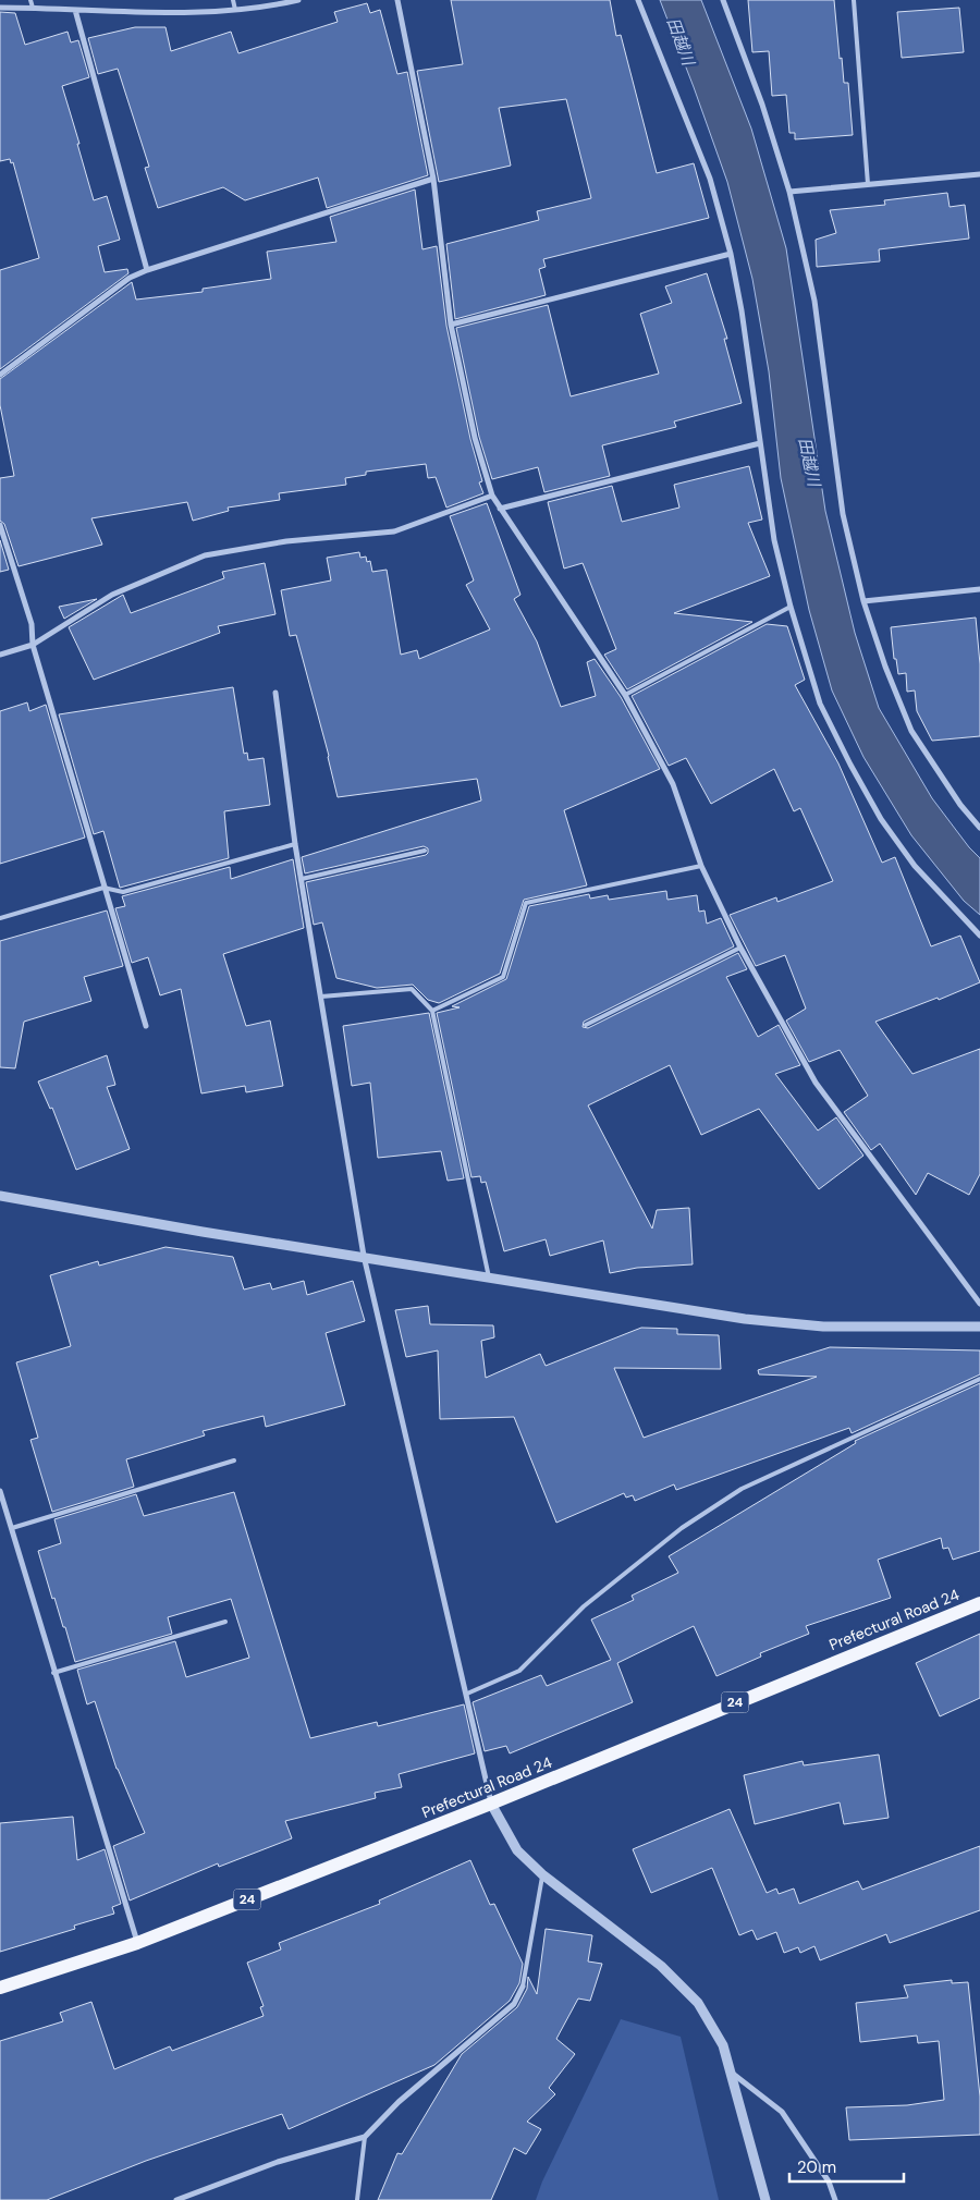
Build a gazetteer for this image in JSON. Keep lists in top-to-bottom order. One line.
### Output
{"streets":{"main road":["Prefectural Road 24","24"]},"water":["田越川"],"scale_bar":"20 m"}
